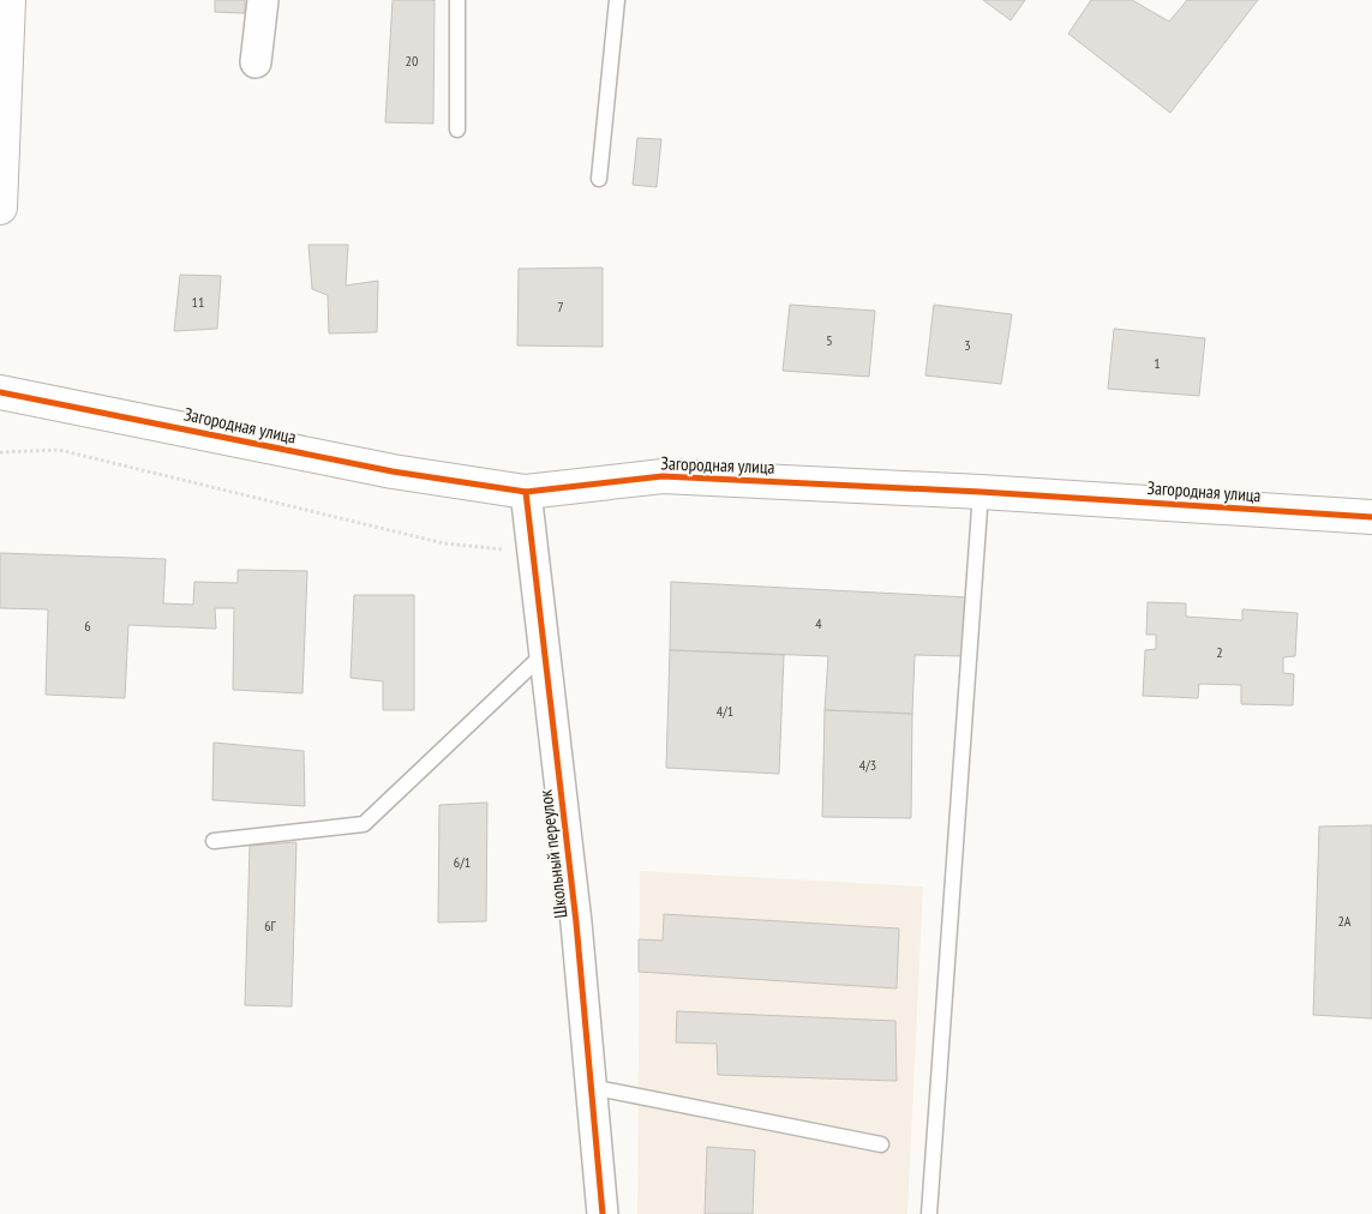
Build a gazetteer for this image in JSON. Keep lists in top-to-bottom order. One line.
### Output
{"streets":{"street":["Загородная улица","Школьный переулок"]},"crossings":[["Загородная улица","Школьный переулок"]],"house_numbers":["20","11","7","5","3","1","4","6","2","4/1","4/3","6/1","2А","6Г"]}
